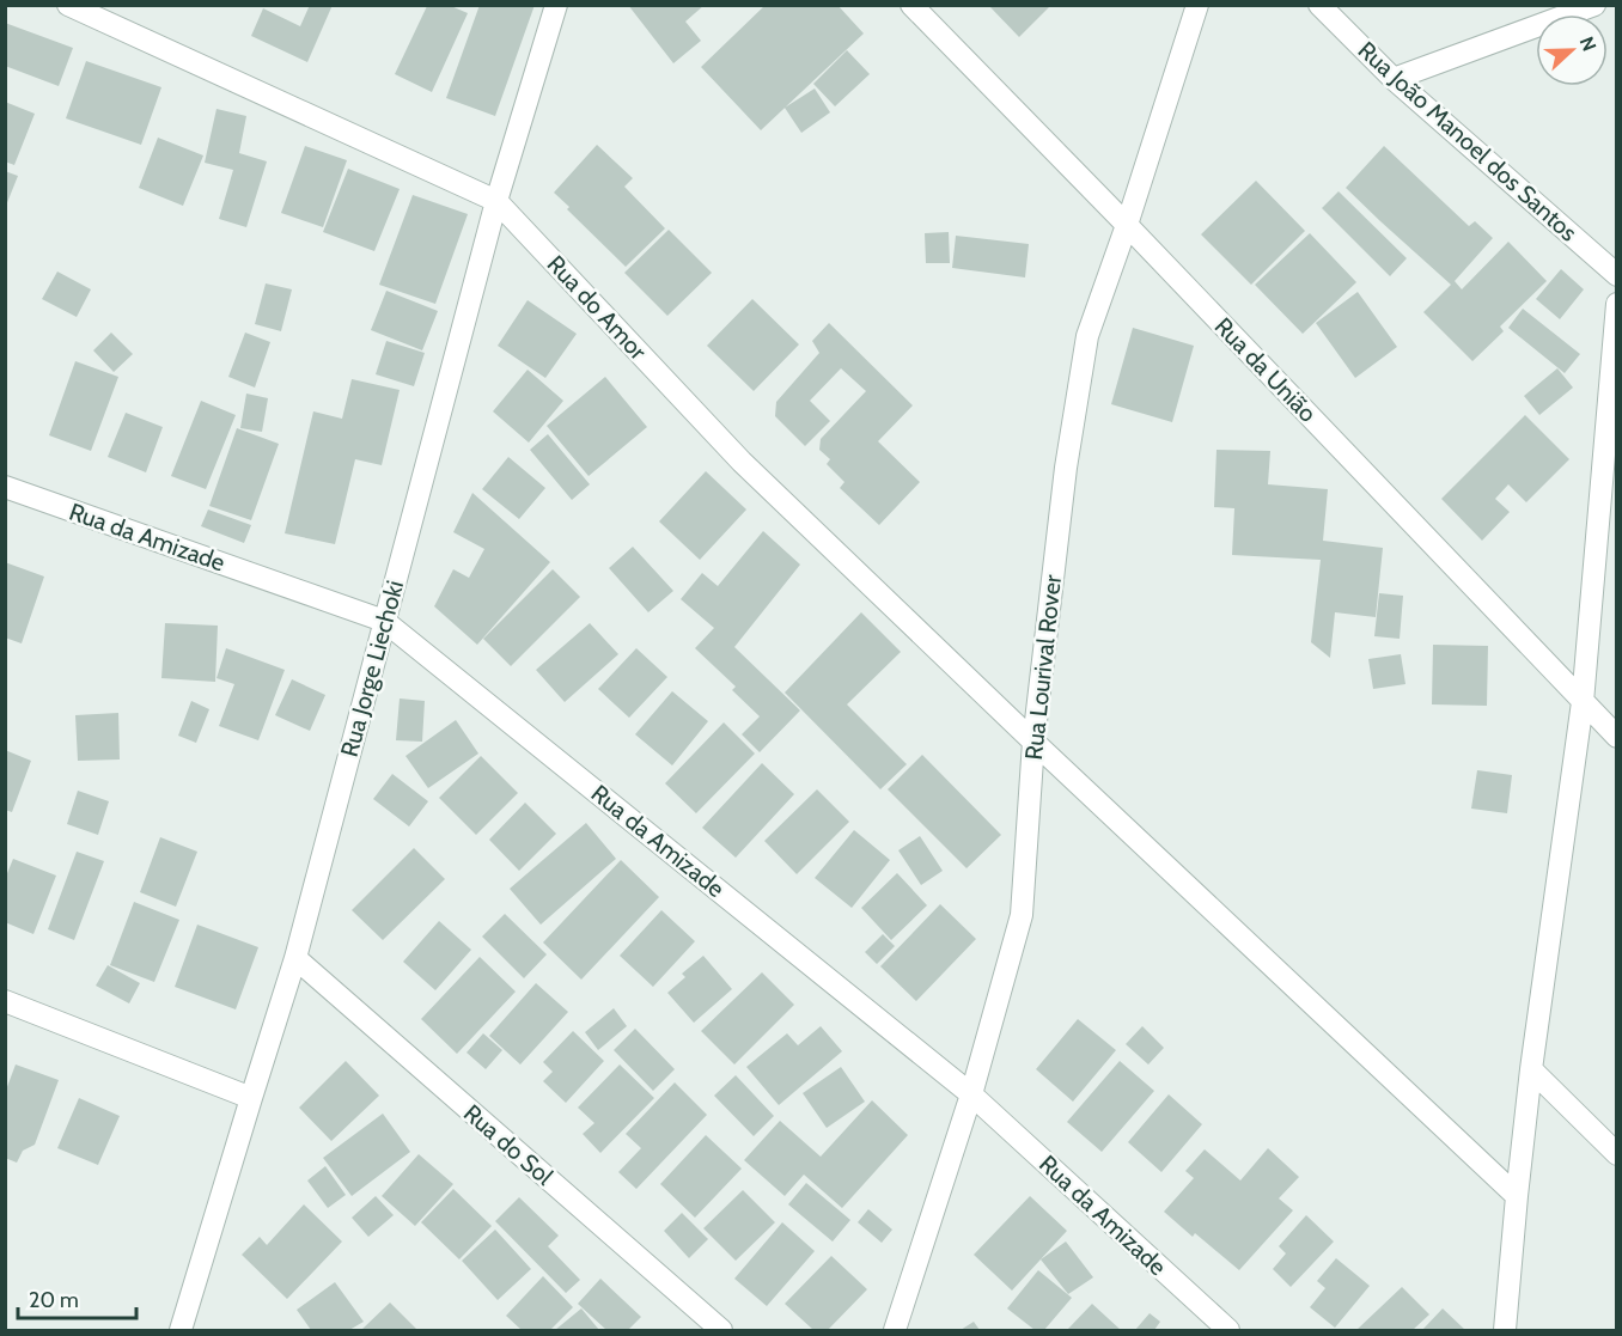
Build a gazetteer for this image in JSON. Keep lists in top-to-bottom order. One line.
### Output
{"streets":{"street":["Rua João Manoel dos Santos","Rua do Amor","Rua da União","Rua da Amizade","Rua Lourival Rover","Rua Jorge Liechoki","Rua do Sol"]},"crossings":[["Rua do Amor","Rua Lourival Rover"],["Rua do Amor","Rua Jorge Liechoki"],["Rua da União","Rua Lourival Rover"],["Rua da Amizade","Rua Lourival Rover"],["Rua da Amizade","Rua Jorge Liechoki"],["Rua Jorge Liechoki","Rua do Sol"]],"scale_bar":"20 m","north":"right"}
